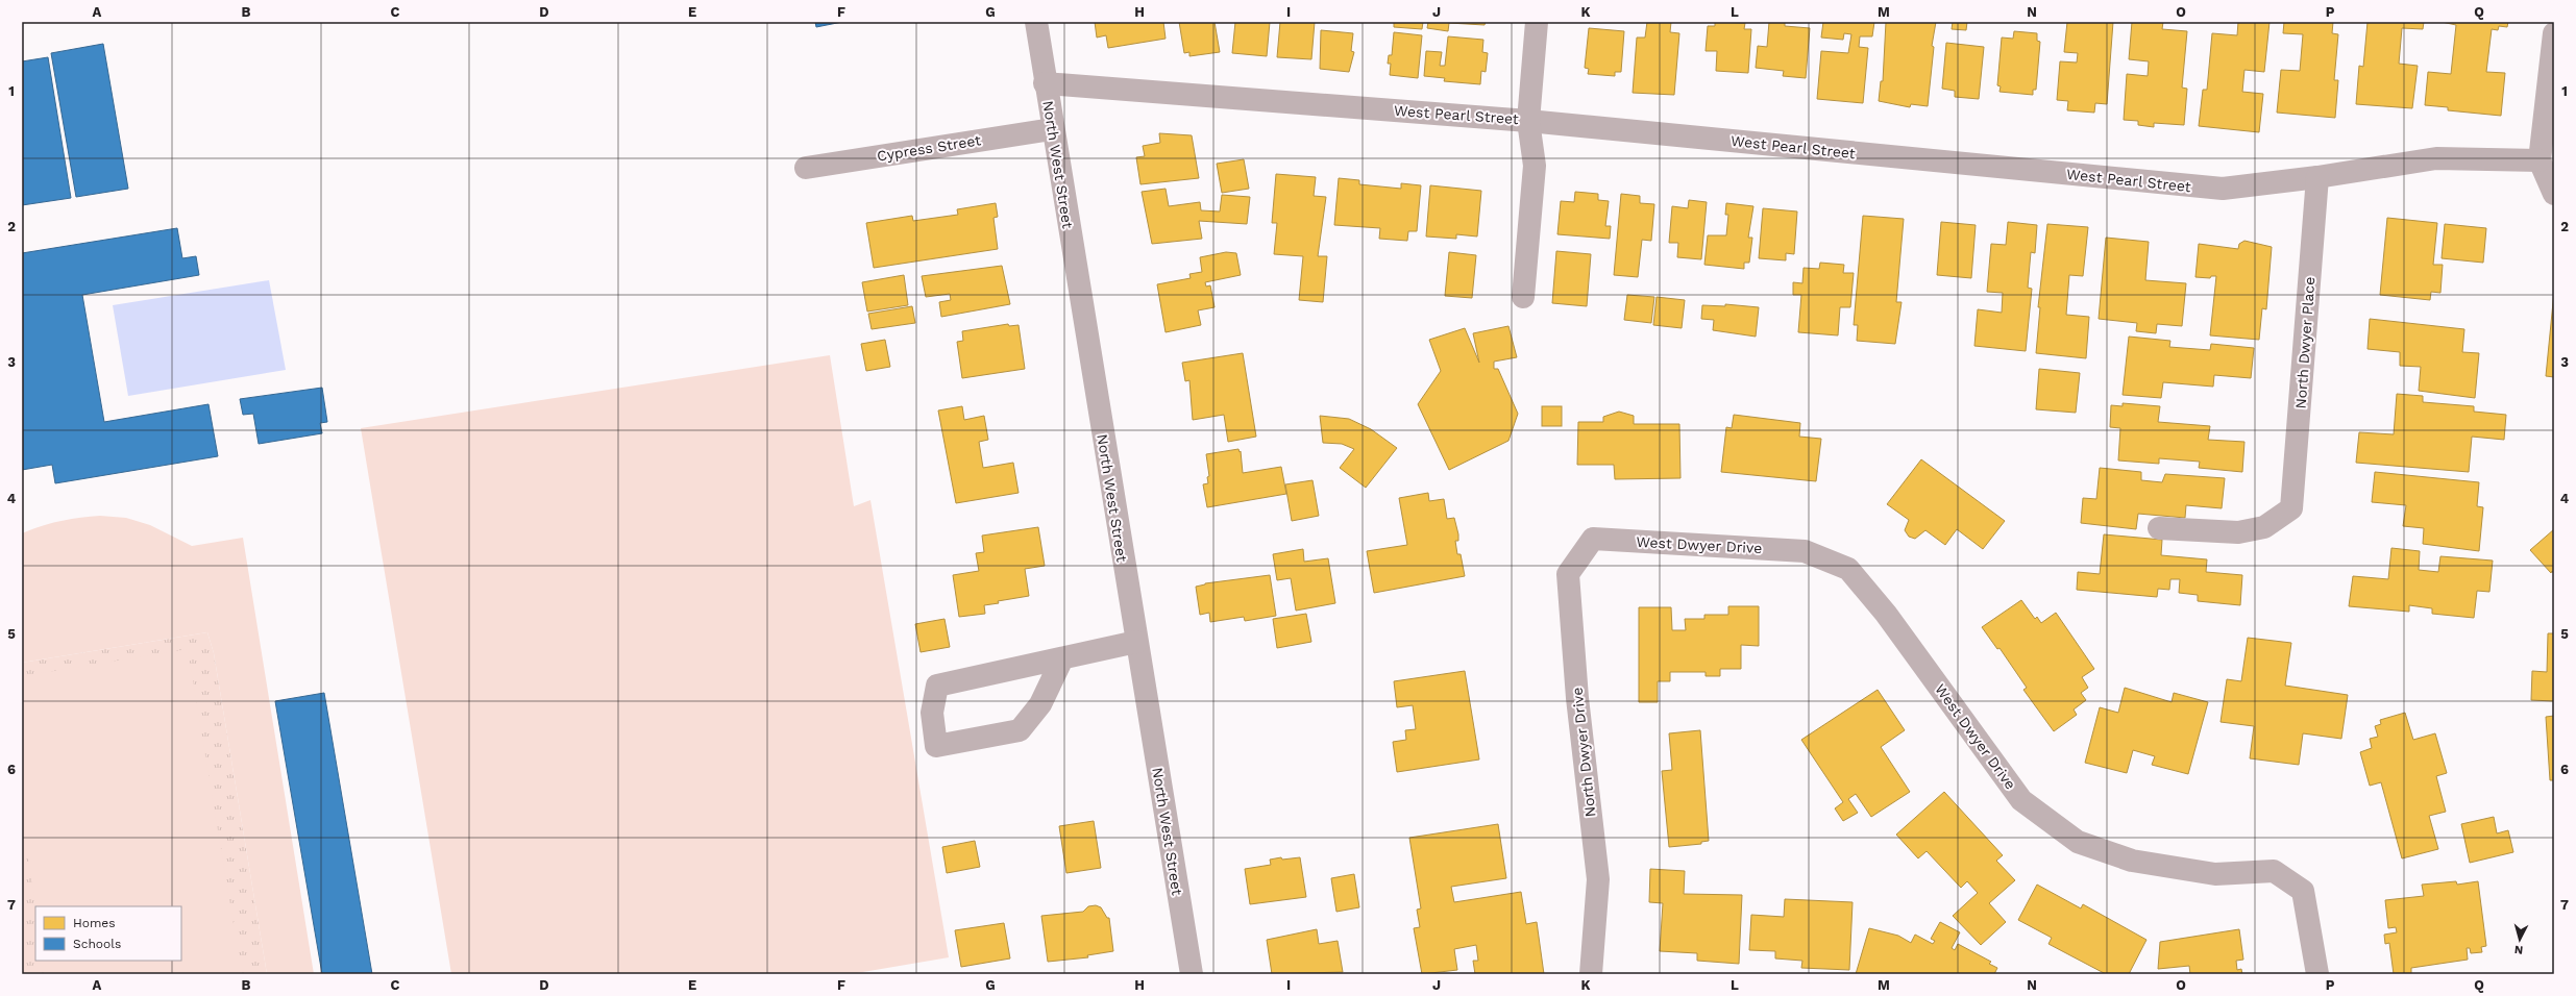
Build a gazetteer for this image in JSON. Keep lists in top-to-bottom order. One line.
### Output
{"streets":{"street":["West Pearl Street","Cypress Street","North West Street","North Dwyer Place","West Dwyer Drive","North Dwyer Drive"]},"crossings":[["West Pearl Street","North West Street"],["West Pearl Street","North Dwyer Place"],["Cypress Street","North West Street"],["West Dwyer Drive","North Dwyer Drive"]],"legend":["Homes","Schools"],"north":"bottom","grid":{"columns":["A","B","C","D","E","F","G","H","I","J","K","L","M","N","O","P","Q"],"rows":["1","2","3","4","5","6","7"]}}
